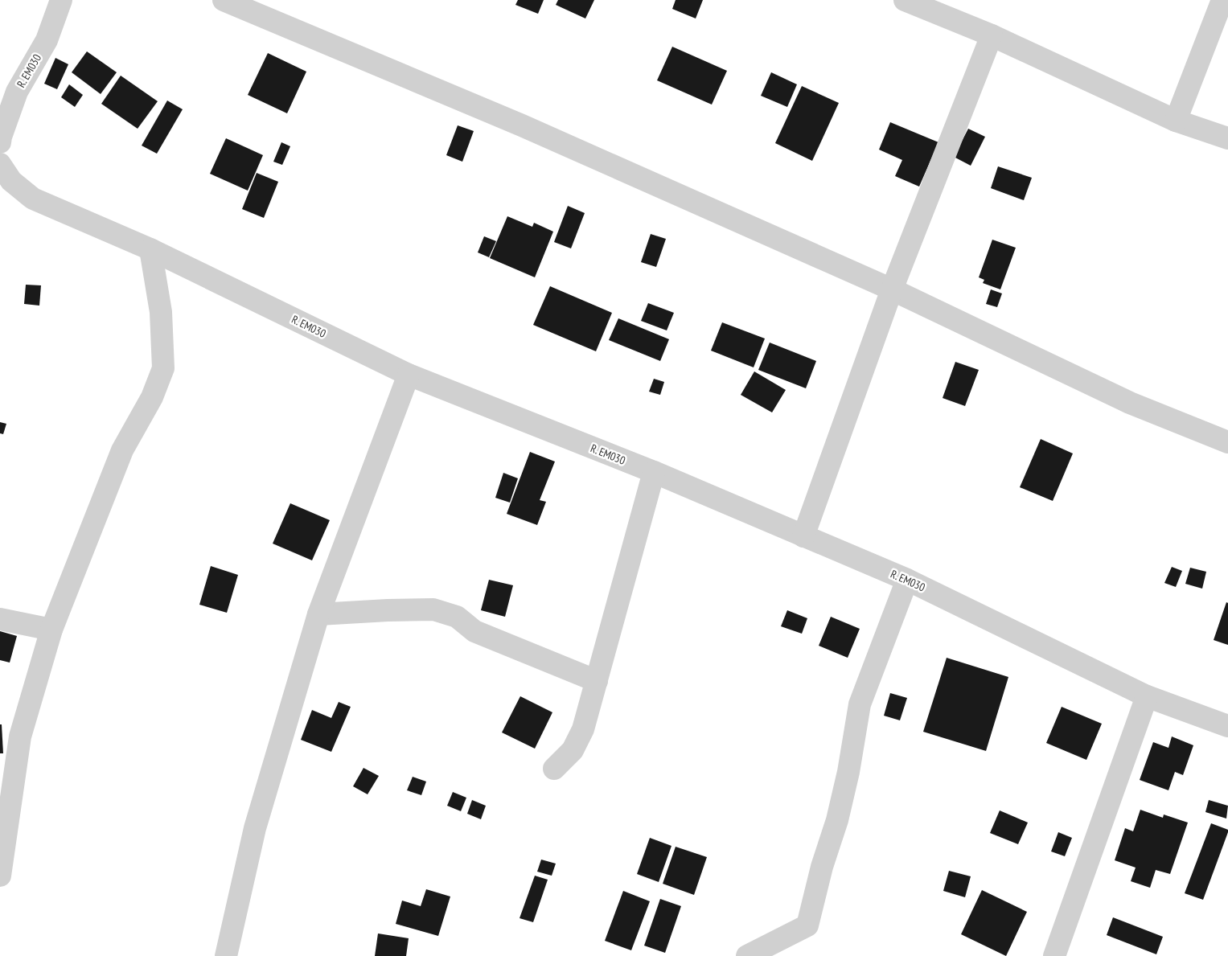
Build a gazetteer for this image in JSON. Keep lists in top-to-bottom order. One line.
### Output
{"streets":{"street":["R. EM030"]}}
